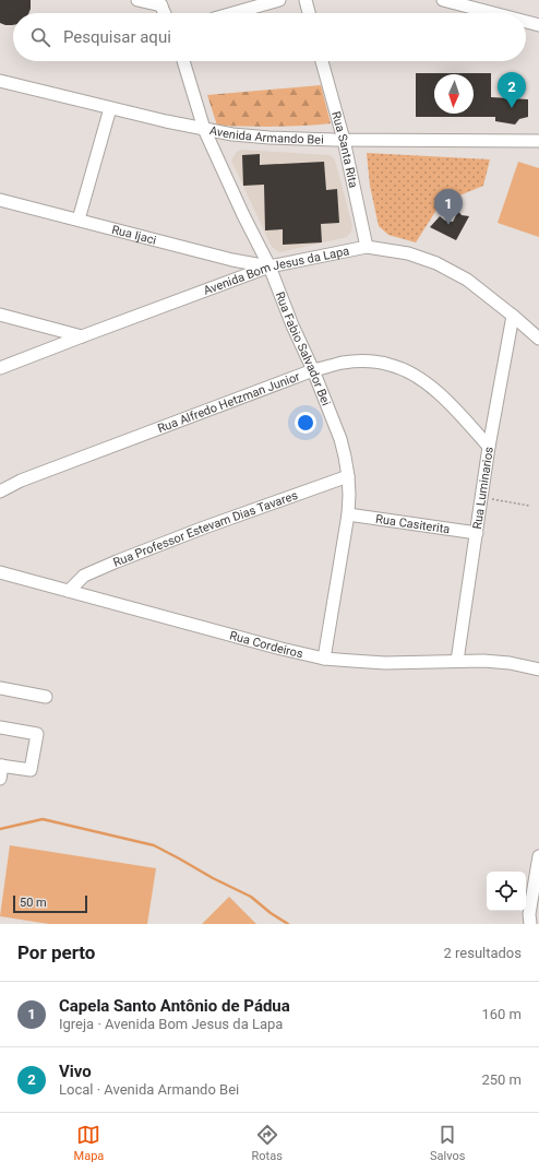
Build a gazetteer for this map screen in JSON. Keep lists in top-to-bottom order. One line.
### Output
{"streets":{"street":["Avenida Armando Bei","Rua Santa Rita","Rua Ijaci","Avenida Bom Jesus da Lapa","Rua Fabio Salvador Bei","Rua Alfredo Hetzman Junior","Rua Luminarios","Rua Casiterita","Rua Professor Estevam Dias Tavares","Rua Cordeiros"]},"crossings":[["Avenida Armando Bei","Rua Santa Rita"],["Avenida Armando Bei","Rua Fabio Salvador Bei"],["Rua Santa Rita","Avenida Bom Jesus da Lapa"],["Rua Ijaci","Avenida Bom Jesus da Lapa"],["Rua Ijaci","Rua Fabio Salvador Bei"],["Avenida Bom Jesus da Lapa","Rua Fabio Salvador Bei"],["Avenida Bom Jesus da Lapa","Rua Luminarios"],["Rua Fabio Salvador Bei","Rua Alfredo Hetzman Junior"],["Rua Fabio Salvador Bei","Rua Casiterita"],["Rua Fabio Salvador Bei","Rua Professor Estevam Dias Tavares"],["Rua Fabio Salvador Bei","Rua Cordeiros"],["Rua Alfredo Hetzman Junior","Rua Luminarios"],["Rua Luminarios","Rua Casiterita"],["Rua Luminarios","Rua Cordeiros"],["Rua Professor Estevam Dias Tavares","Rua Cordeiros"]],"scale_bar":"50 m","north":"bottom","page":{"search":"Pesquisar aqui","pins":["2","1"],"scale":"50 m","heading":["Por perto","2 resultados"],"list":[{"mark":"1","name":"Capela Santo Antônio de Pádua","note":"Igreja · Avenida Bom Jesus da Lapa","value":"160 m"},{"mark":"2","name":"Vivo","note":"Local · Avenida Armando Bei","value":"250 m"}],"nav":["Mapa","Rotas","Salvos"]}}
